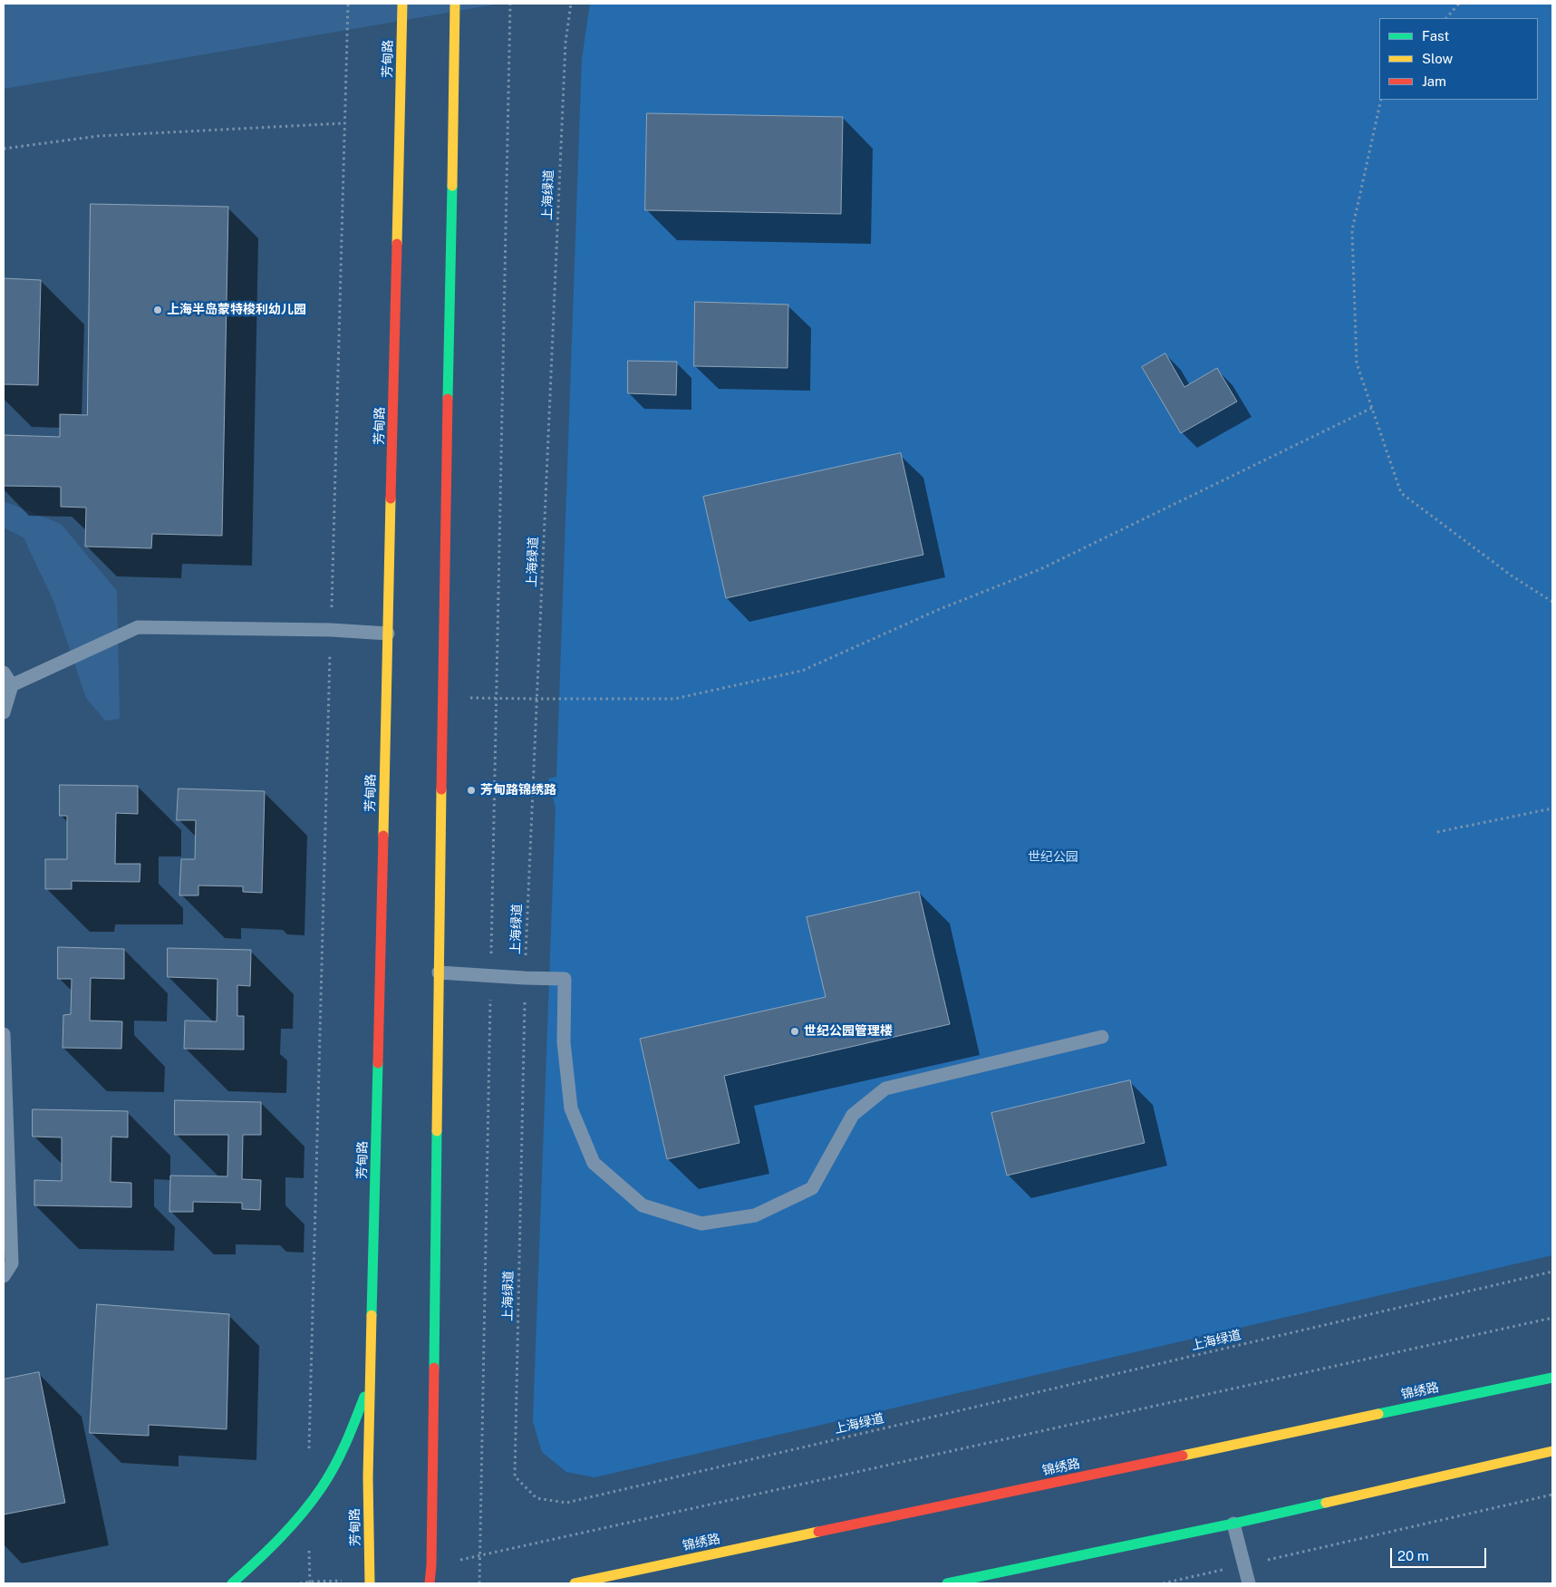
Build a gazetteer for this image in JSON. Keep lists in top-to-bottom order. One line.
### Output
{"streets":{"main road":["芳甸路","锦绣路"],"path":["上海绿道"]},"parks":["世纪公园"],"places":["上海半岛蒙特梭利幼儿园","芳甸路锦绣路","世纪公园管理楼"],"legend":["Fast","Slow","Jam"],"scale_bar":"20 m"}
